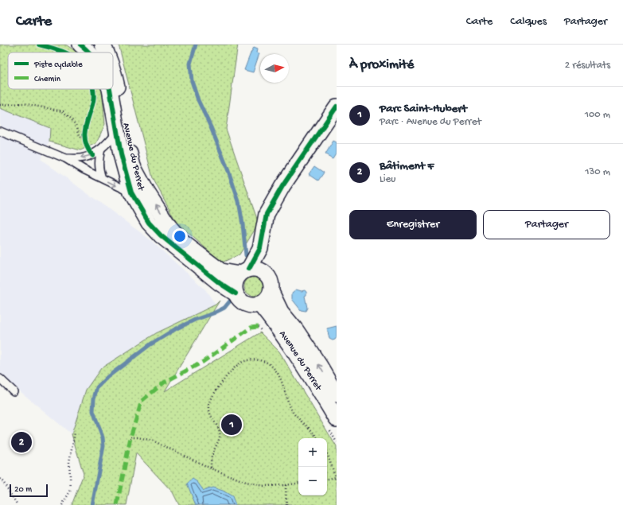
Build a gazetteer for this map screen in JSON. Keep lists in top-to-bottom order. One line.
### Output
{"streets":{"street":["Avenue du Perret"]},"legend":["Piste cyclable","Chemin"],"scale_bar":"20 m","north":"right","page":{"header":"Carte","nav":["Carte","Calques","Partager"],"heading":["À proximité","2 résultats"],"list":[{"mark":"1","name":"Parc Saint-Hubert","note":"Parc · Avenue du Perret","value":"100 m"},{"mark":"2","name":"Bâtiment F","note":"Lieu","value":"130 m"}],"buttons":["Enregistrer","Partager"],"pins":["1","2"],"map_buttons":["+","−"],"scale":"20 m"}}
